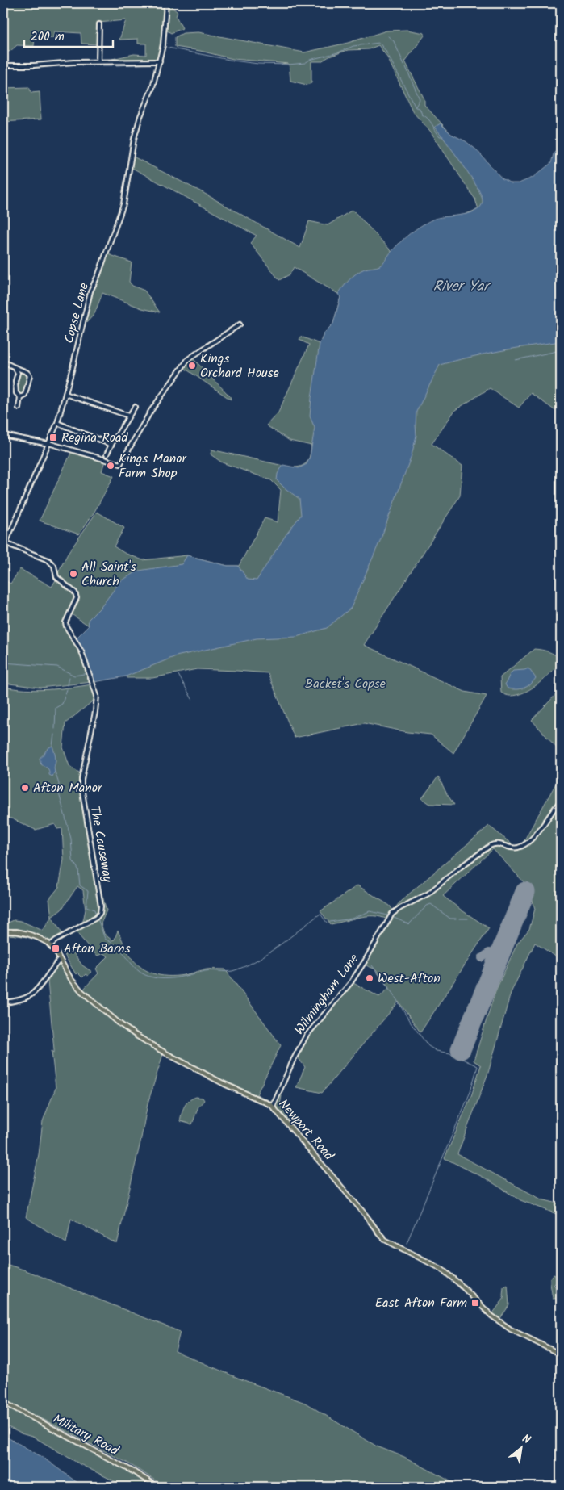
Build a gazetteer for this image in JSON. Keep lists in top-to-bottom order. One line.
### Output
{"streets":{"main road":["Newport Road","Military Road"],"street":["Copse Lane","The Causeway","Wilmingham Lane"]},"crossings":[["Copse Lane","The Causeway"],["The Causeway","Newport Road"],["Wilmingham Lane","Newport Road"]],"water":["River Yar"],"parks":["Backet's Copse"],"places":{"other":["Kings Orchard House","Kings Manor Farm Shop","All Saint's Church","Afton Manor","West-Afton"],"transit":["Regina Road","Afton Barns","East Afton Farm"]},"scale_bar":"200 m","north":"top right"}
